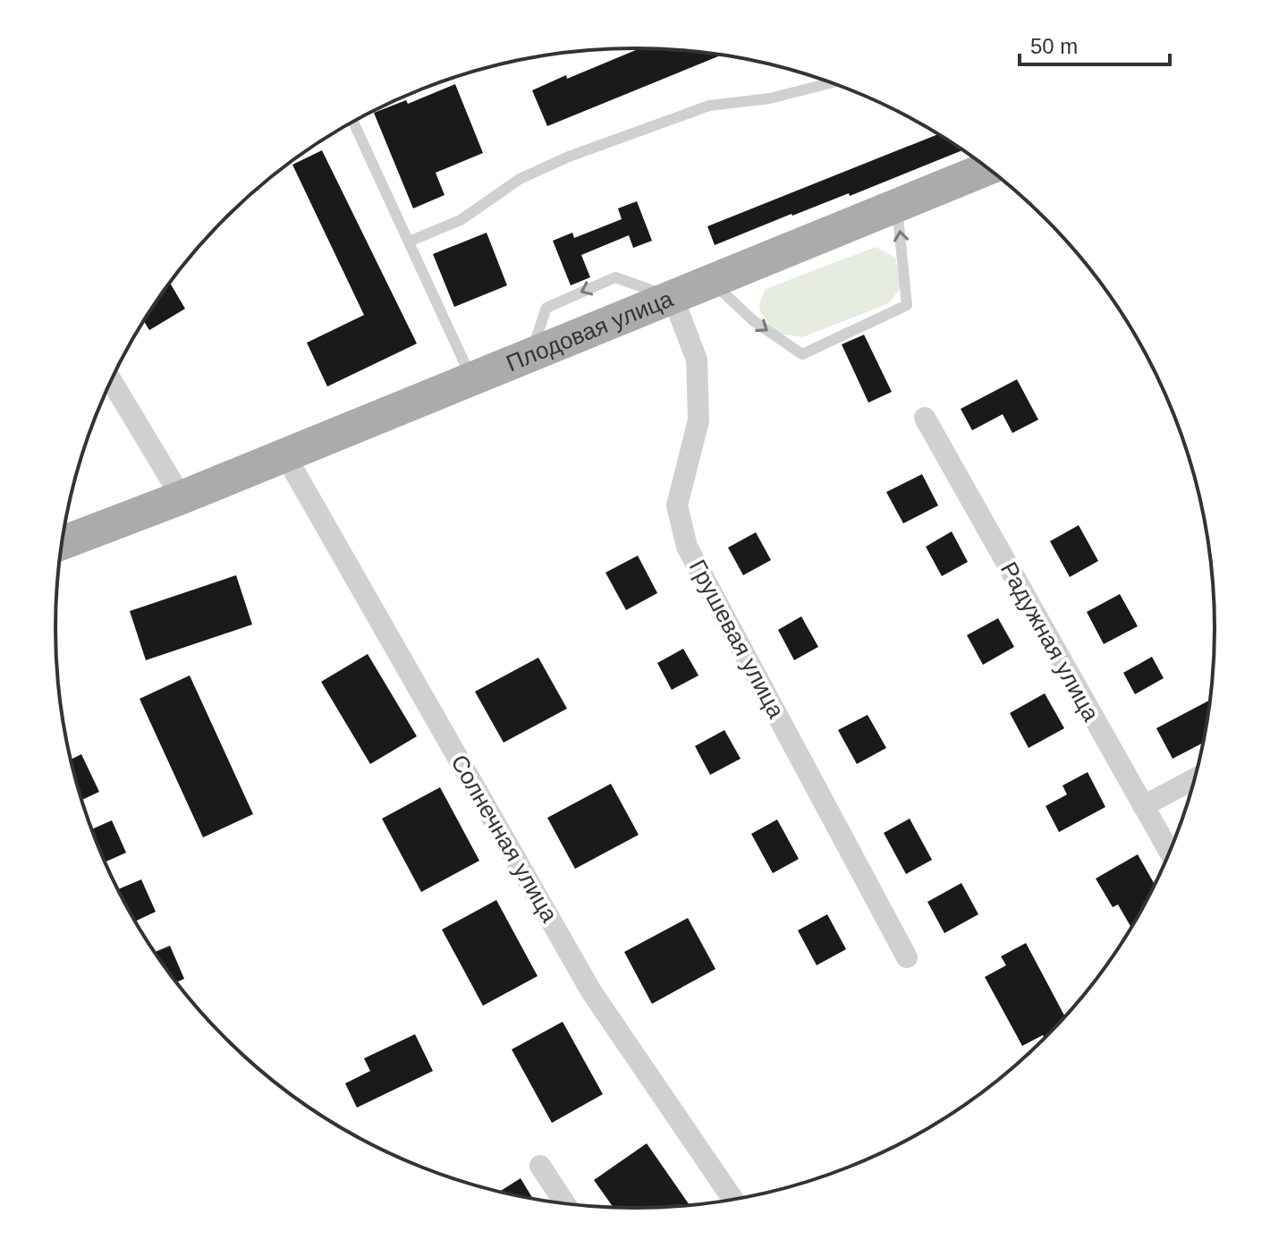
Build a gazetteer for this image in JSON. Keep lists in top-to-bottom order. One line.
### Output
{"streets":{"main road":["Плодовая улица"],"street":["Грушевая улица","Радужная улица","Солнечная улица"]},"crossings":[["Плодовая улица","Грушевая улица"],["Плодовая улица","Солнечная улица"]],"scale_bar":"50 m"}
